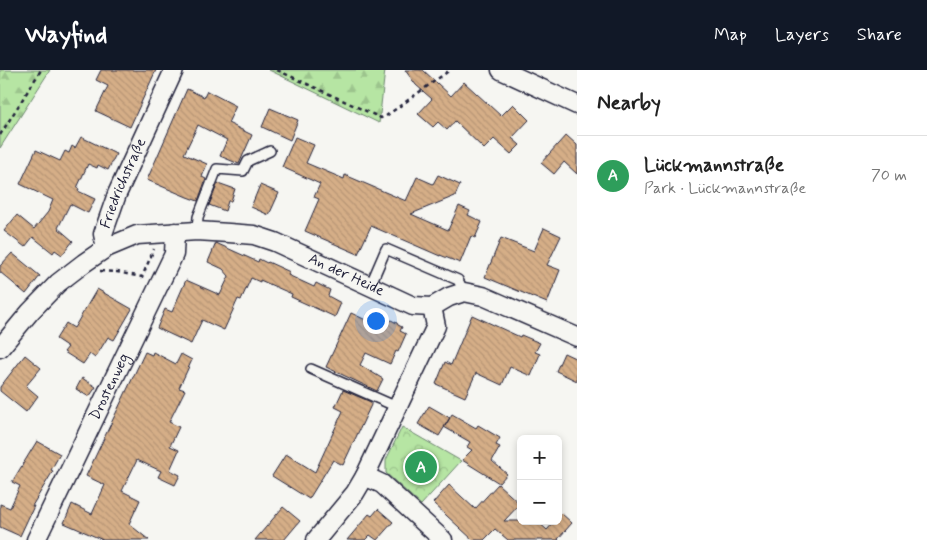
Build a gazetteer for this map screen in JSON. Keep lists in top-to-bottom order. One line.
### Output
{"streets":{"street":["Friedrichstraße","An der Heide","Drostenweg"]},"crossings":[["Friedrichstraße","An der Heide"],["An der Heide","Drostenweg"]],"page":{"header":"Wayfind","nav":["Map","Layers","Share"],"heading":"Nearby","list":[{"mark":"A","name":"Lückmannstraße","note":"Park · Lückmannstraße","value":"70 m"}],"map_buttons":["+","−"],"pins":"A"}}
